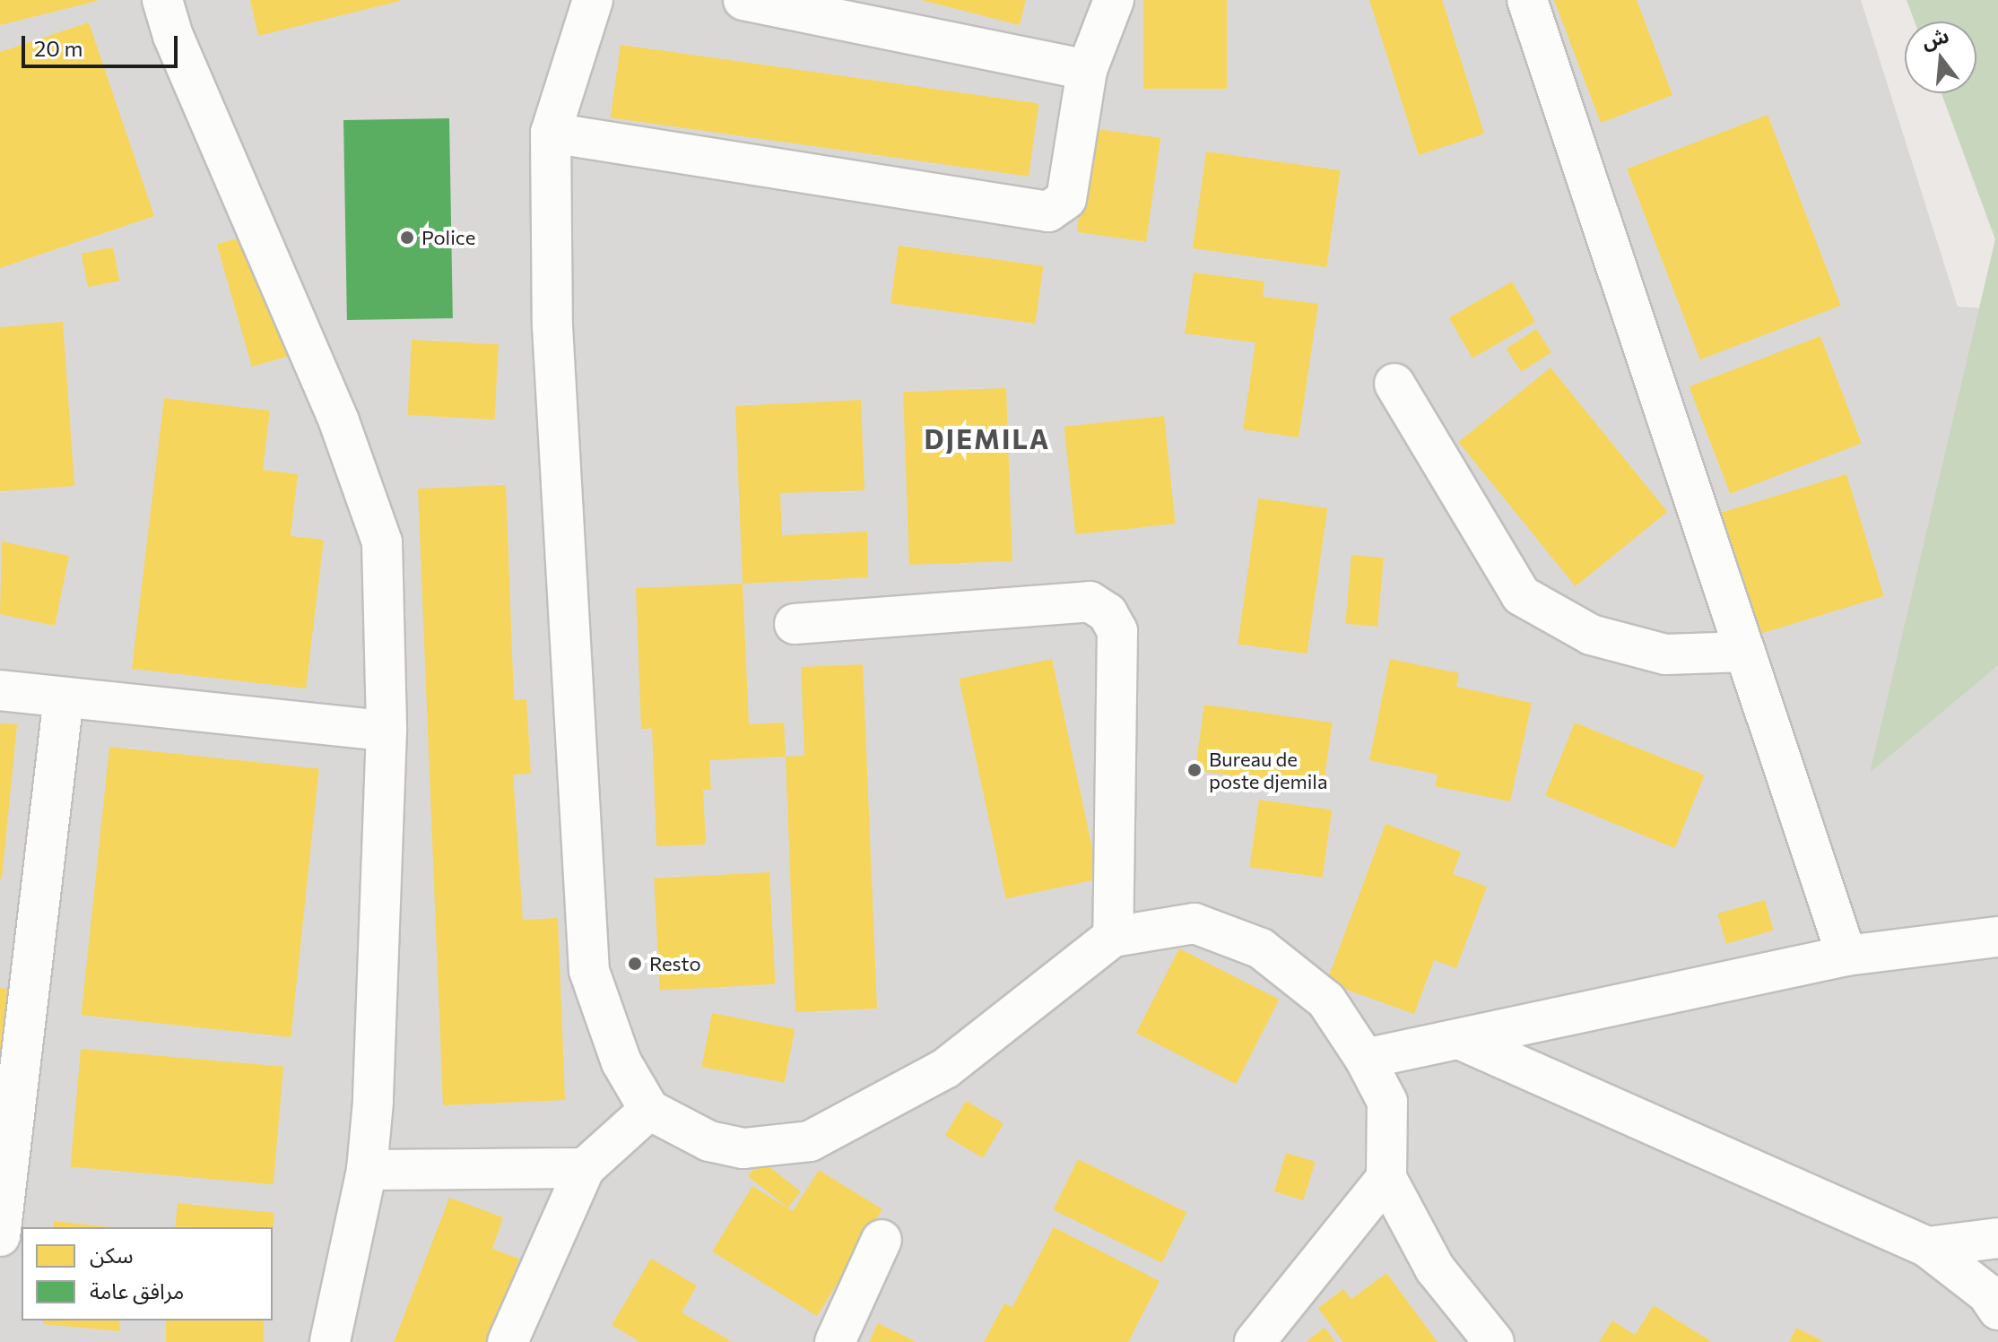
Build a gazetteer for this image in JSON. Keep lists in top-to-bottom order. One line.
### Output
{"districts":["DJEMILA"],"places":["Police","Bureau de poste djemila","Resto"],"legend":["سكن","مرافق عامة"],"scale_bar":"20 m","north":"top"}
